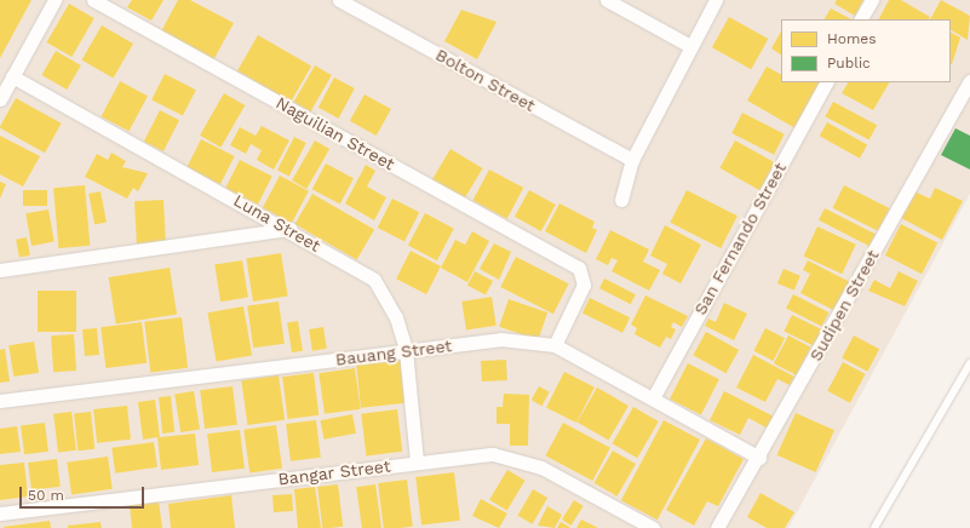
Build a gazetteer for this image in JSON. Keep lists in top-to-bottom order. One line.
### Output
{"streets":{"street":["Bolton Street","Naguilian Street","Luna Street","San Fernando Street","Sudipen Street","Bauang Street","Bangar Street"]},"crossings":[["Naguilian Street","Bauang Street"],["Luna Street","Bauang Street"],["Luna Street","Bangar Street"],["San Fernando Street","Bauang Street"],["Sudipen Street","Bauang Street"]],"legend":["Homes","Public"],"scale_bar":"50 m"}
